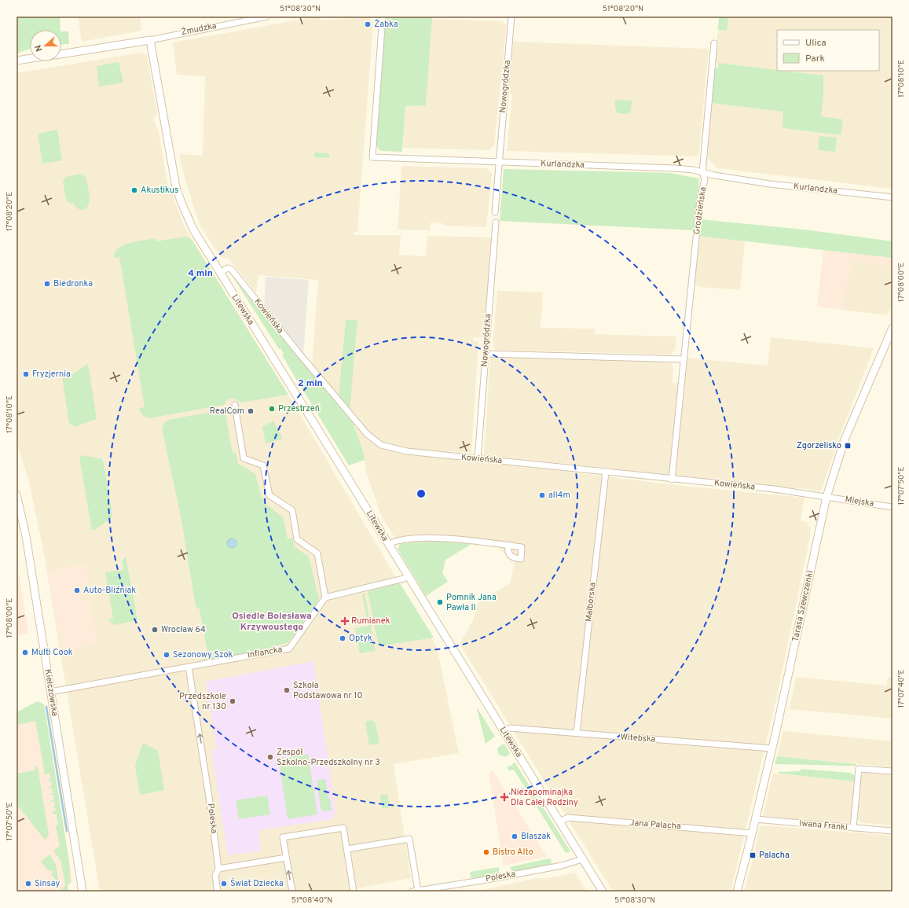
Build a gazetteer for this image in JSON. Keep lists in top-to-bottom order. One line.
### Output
{"streets":{"street":["Żmudzka","Nowogródzka","Kurlandzka","Grodzieńska","Litewska","Kowieńska","Miejska","Malborska","Tarasa Szewczenki","Inflancka","Kiełczowska","Witebska","Poleska","Jana Palacha","Iwana Franki"]},"crossings":[["Żmudzka","Litewska"],["Nowogródzka","Kurlandzka"],["Nowogródzka","Kowieńska"],["Kurlandzka","Grodzieńska"],["Grodzieńska","Kowieńska"],["Litewska","Kowieńska"],["Litewska","Witebska"],["Litewska","Poleska"],["Litewska","Jana Palacha"],["Kowieńska","Miejska"],["Kowieńska","Malborska"],["Kowieńska","Tarasa Szewczenki"],["Miejska","Tarasa Szewczenki"],["Malborska","Witebska"],["Tarasa Szewczenki","Witebska"],["Tarasa Szewczenki","Jana Palacha"],["Tarasa Szewczenki","Iwana Franki"],["Inflancka","Kiełczowska"],["Inflancka","Poleska"]],"one_way":["Poleska"],"districts":["Osiedle Bolesława Krzywoustego"],"places":{"other":["Żabka","Akustikus","Biedronka","Fryzjernia","Przestrzeń","RealCom","all4m","Auto-Bliźniak","Pomnik Jana Pawła II","Wrocław 64","Optyk","Multi Cook","Sezonowy Szok","Szkoła Podstawowa nr 10","Przedszkole nr 130","Zespół Szkolno-Przedszkolny nr 3","Blaszak","Bistro Alto","Sinsay","Świat Dziecka"],"transit":["Zgorzelisko","Palacha"],"health":["Rumianek","Niezapominajka Dla Całej Rodziny"]},"legend":["Ulica","Park"],"north":"left","coordinates":["51°08'30\"N","51°08'20\"N","17°08'10\"E","17°08'20\"E","17°08'00\"E","17°07'50\"E","17°07'40\"E","51°08'40\"N"],"rings":["4 min","2 min"]}
